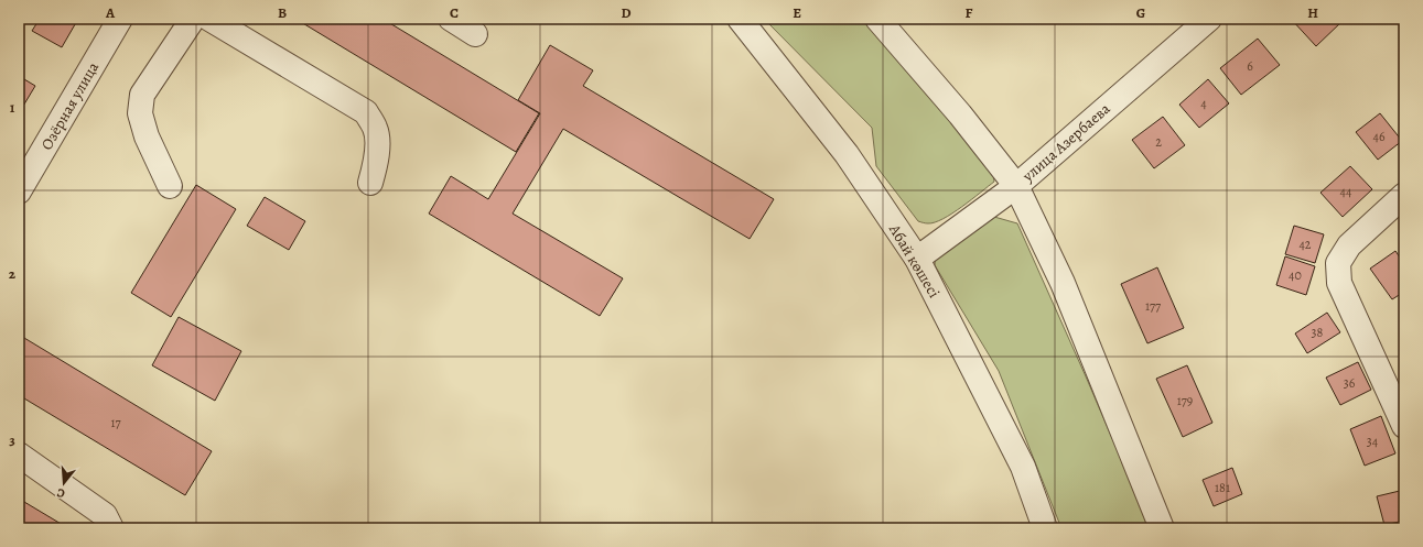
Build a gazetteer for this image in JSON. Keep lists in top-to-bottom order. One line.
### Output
{"streets":{"street":["Озёрная улица","улица Азербаева","Абай көшесі"]},"crossings":[["улица Азербаева","Абай көшесі"]],"house_numbers":["6","4","46","2","44","42","40","177","38","36","179","17","34","181"],"north":"bottom","grid":{"columns":["A","B","C","D","E","F","G","H"],"rows":["1","2","3"]}}
